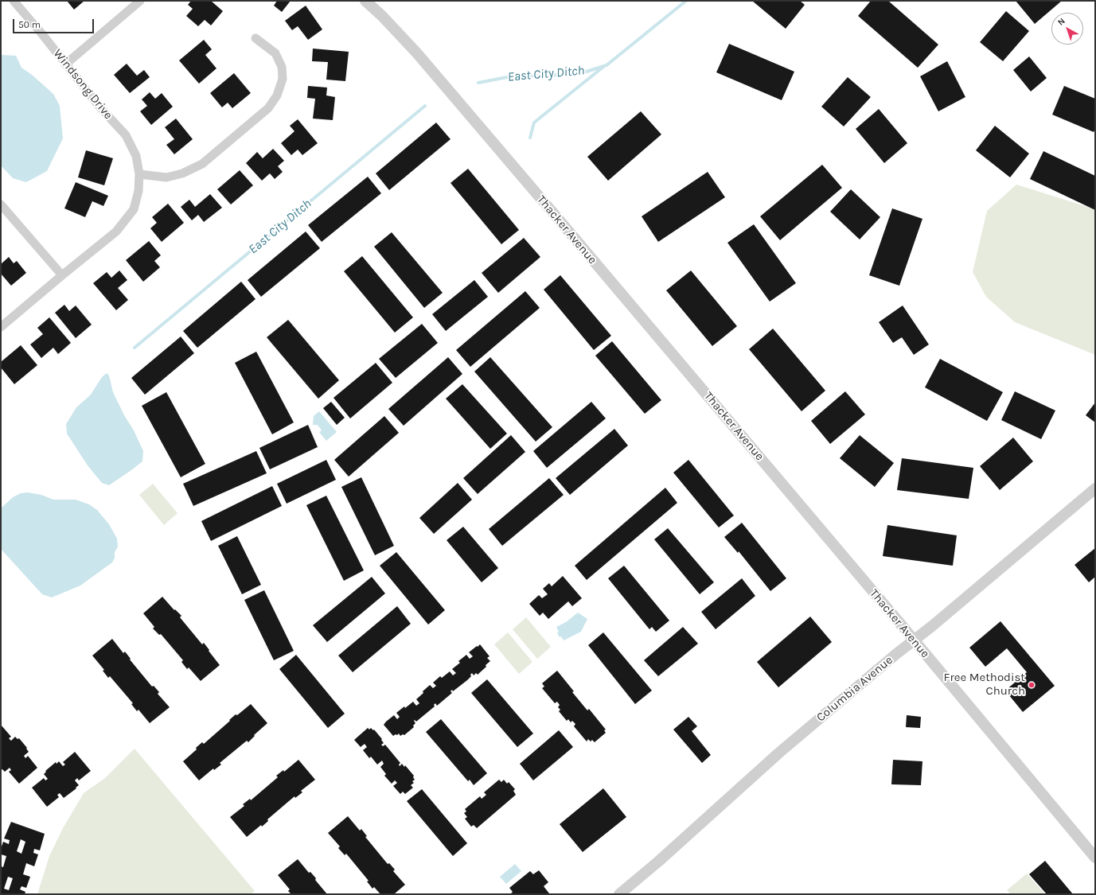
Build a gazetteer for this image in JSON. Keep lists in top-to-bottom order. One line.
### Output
{"streets":{"street":["Windsong Drive","Thacker Avenue","Columbia Avenue"]},"crossings":[["Thacker Avenue","Columbia Avenue"]],"water":["East City Ditch"],"places":["Free Methodist Church"],"scale_bar":"50 m","north":"top left"}
